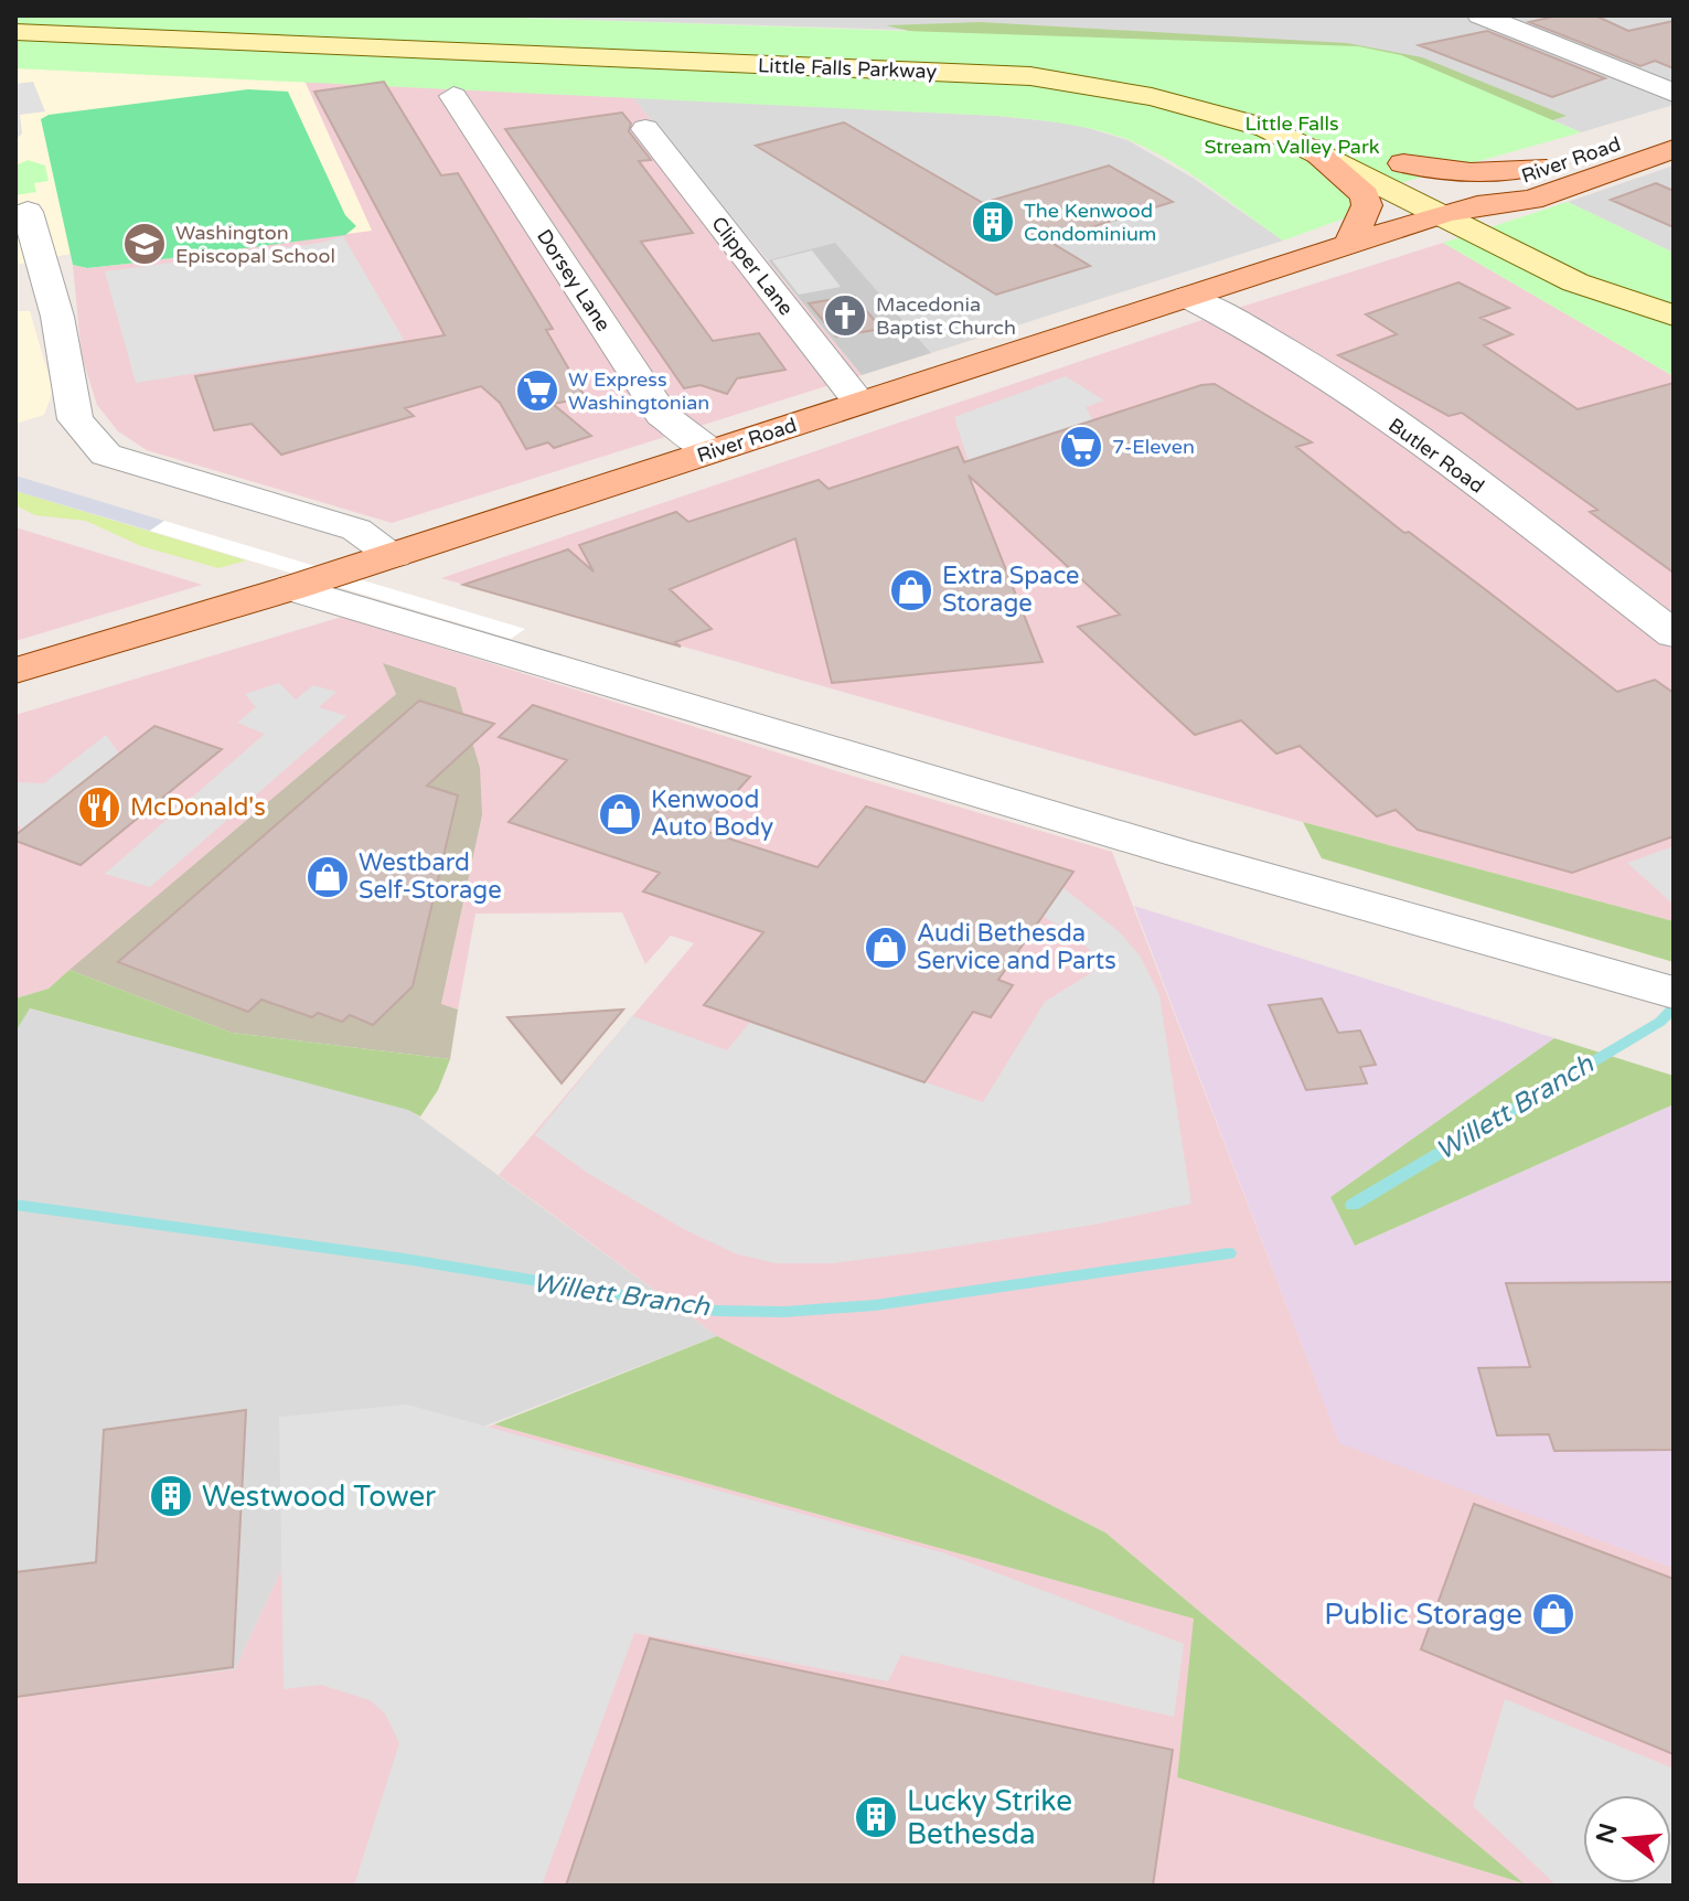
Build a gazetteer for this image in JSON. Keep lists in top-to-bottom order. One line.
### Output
{"streets":{"main road":["Little Falls Parkway","River Road"],"street":["Clipper Lane","Dorsey Lane","Butler Road"]},"crossings":[["Little Falls Parkway","River Road"],["River Road","Clipper Lane"],["River Road","Dorsey Lane"],["River Road","Butler Road"]],"water":["Willett Branch"],"parks":["Little Falls Stream Valley Park"],"places":{"building":["The Kenwood Condominium","Westwood Tower","Lucky Strike Bethesda"],"school or university":["Washington Episcopal School"],"church":["Macedonia Baptist Church"],"supermarket":["W Express Washingtonian","7-Eleven"],"shop":["Extra Space Storage","Kenwood Auto Body","Westbard Self-Storage","Audi Bethesda Service and Parts","Public Storage"],"restaurant":["McDonald's"]},"north":"left"}
